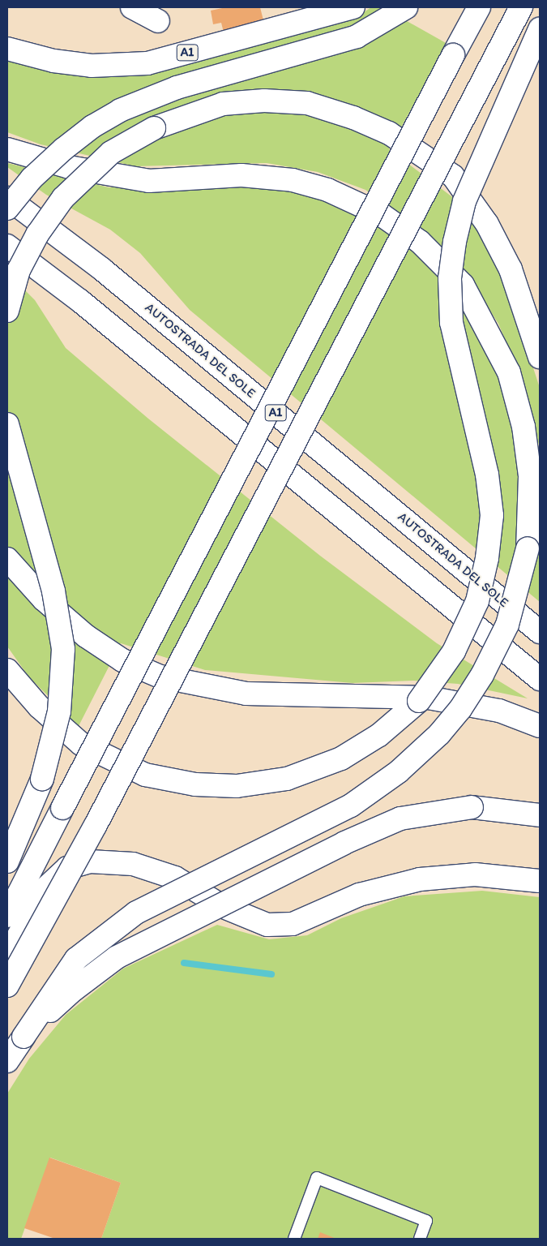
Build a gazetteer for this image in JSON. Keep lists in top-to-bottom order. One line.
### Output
{"streets":{"main road":["A1","AUTOSTRADA DEL SOLE"]}}
